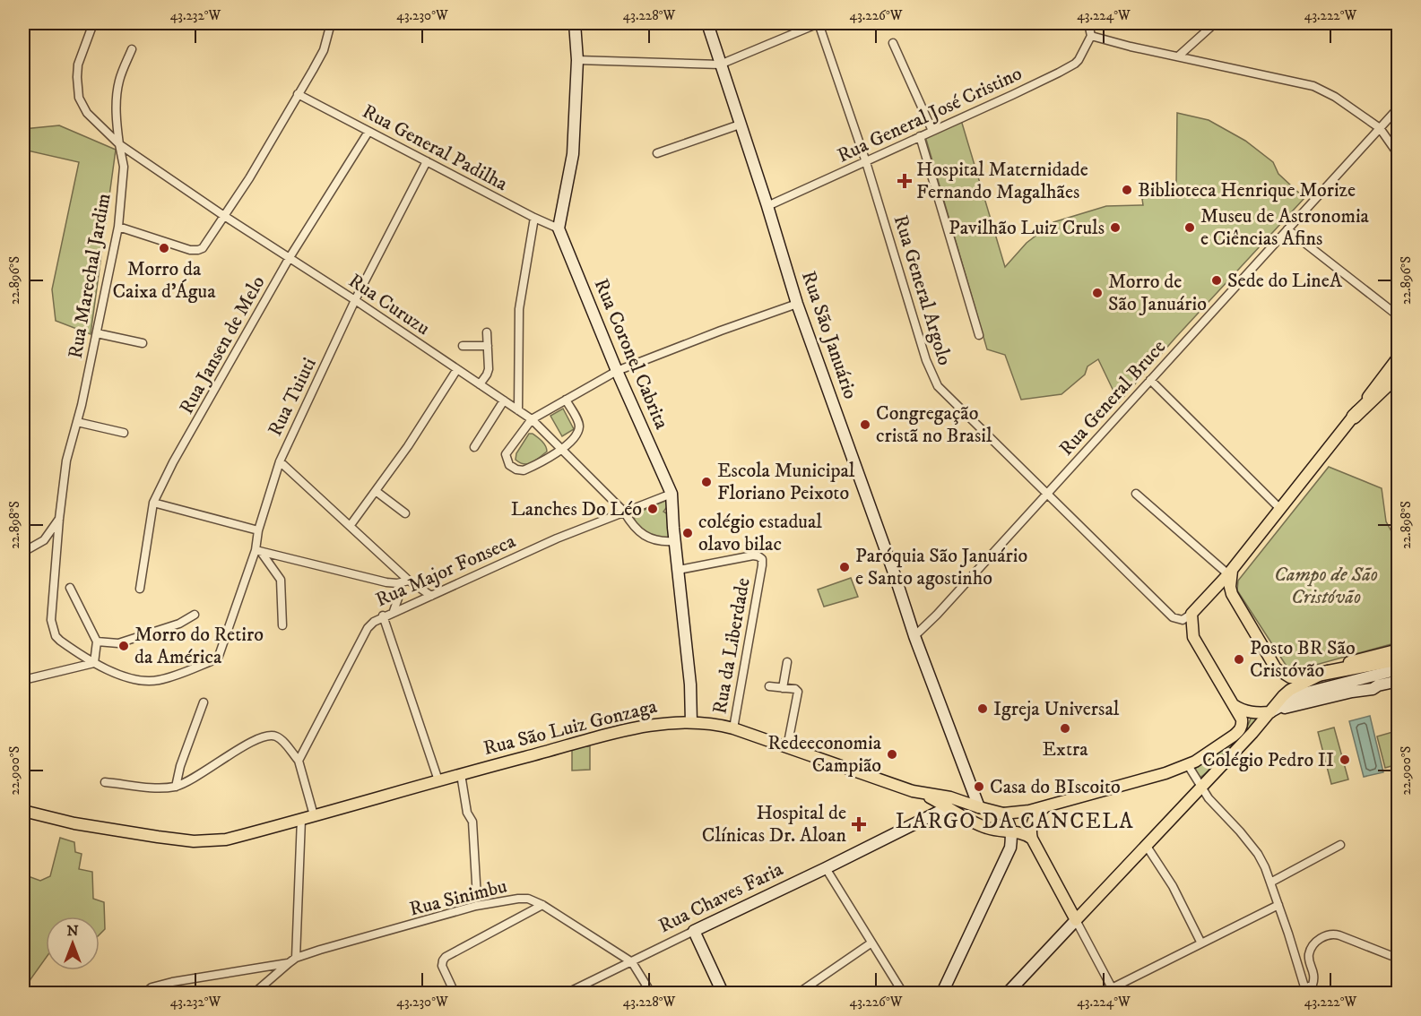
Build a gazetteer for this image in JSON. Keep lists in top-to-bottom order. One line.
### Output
{"streets":{"main road":["Rua São Luiz Gonzaga"],"street":["Rua General José Cristino","Rua General Padilha","Rua Marechal Jardim","Rua General Argolo","Rua Curuzu","Rua São Januário","Rua Jansen de Melo","Rua Coronel Cabrita","Rua Tuiuti","Rua General Bruce","Rua Major Fonseca","Rua da Liberdade","Rua Sinimbu","Rua Chaves Faria"]},"crossings":[["Rua General José Cristino","Rua General Argolo"],["Rua General José Cristino","Rua São Januário"],["Rua General Padilha","Rua Jansen de Melo"],["Rua General Padilha","Rua Coronel Cabrita"],["Rua General Padilha","Rua Tuiuti"],["Rua Marechal Jardim","Rua Curuzu"],["Rua Marechal Jardim","Rua Tuiuti"],["Rua General Argolo","Rua General Bruce"],["Rua Curuzu","Rua Jansen de Melo"],["Rua Curuzu","Rua Tuiuti"],["Rua Curuzu","Rua Major Fonseca"],["Rua São Januário","Rua General Bruce"],["Rua São Januário","Rua São Luiz Gonzaga"],["Rua Coronel Cabrita","Rua Major Fonseca"],["Rua da Liberdade","Rua São Luiz Gonzaga"],["Rua Sinimbu","Rua Chaves Faria"]],"districts":["LARGO DA CANCELA"],"parks":["Campo de São Cristóvão"],"places":{"health":["Hospital Maternidade Fernando Magalhães","Hospital de Clínicas Dr. Aloan"],"other":["Biblioteca Henrique Morize","Pavilhão Luiz Cruls","Museu de Astronomia e Ciências Afins","Morro da Caixa d'Água","Sede do LineA","Morro de São Januário","Congregação cristã no Brasil","Escola Municipal Floriano Peixoto","Lanches Do Léo","colégio estadual olavo bilac","Paróquia São Januário e Santo agostinho","Morro do Retiro da América","Posto BR São Cristóvão","Igreja Universal","Extra","Redeeconomia Campião","Colégio Pedro II","Casa do BIscoito"]},"north":"top","coordinates":["43.232°W","43.230°W","43.228°W","43.226°W","43.224°W","43.222°W","22.896°S","22.898°S","22.900°S"]}
